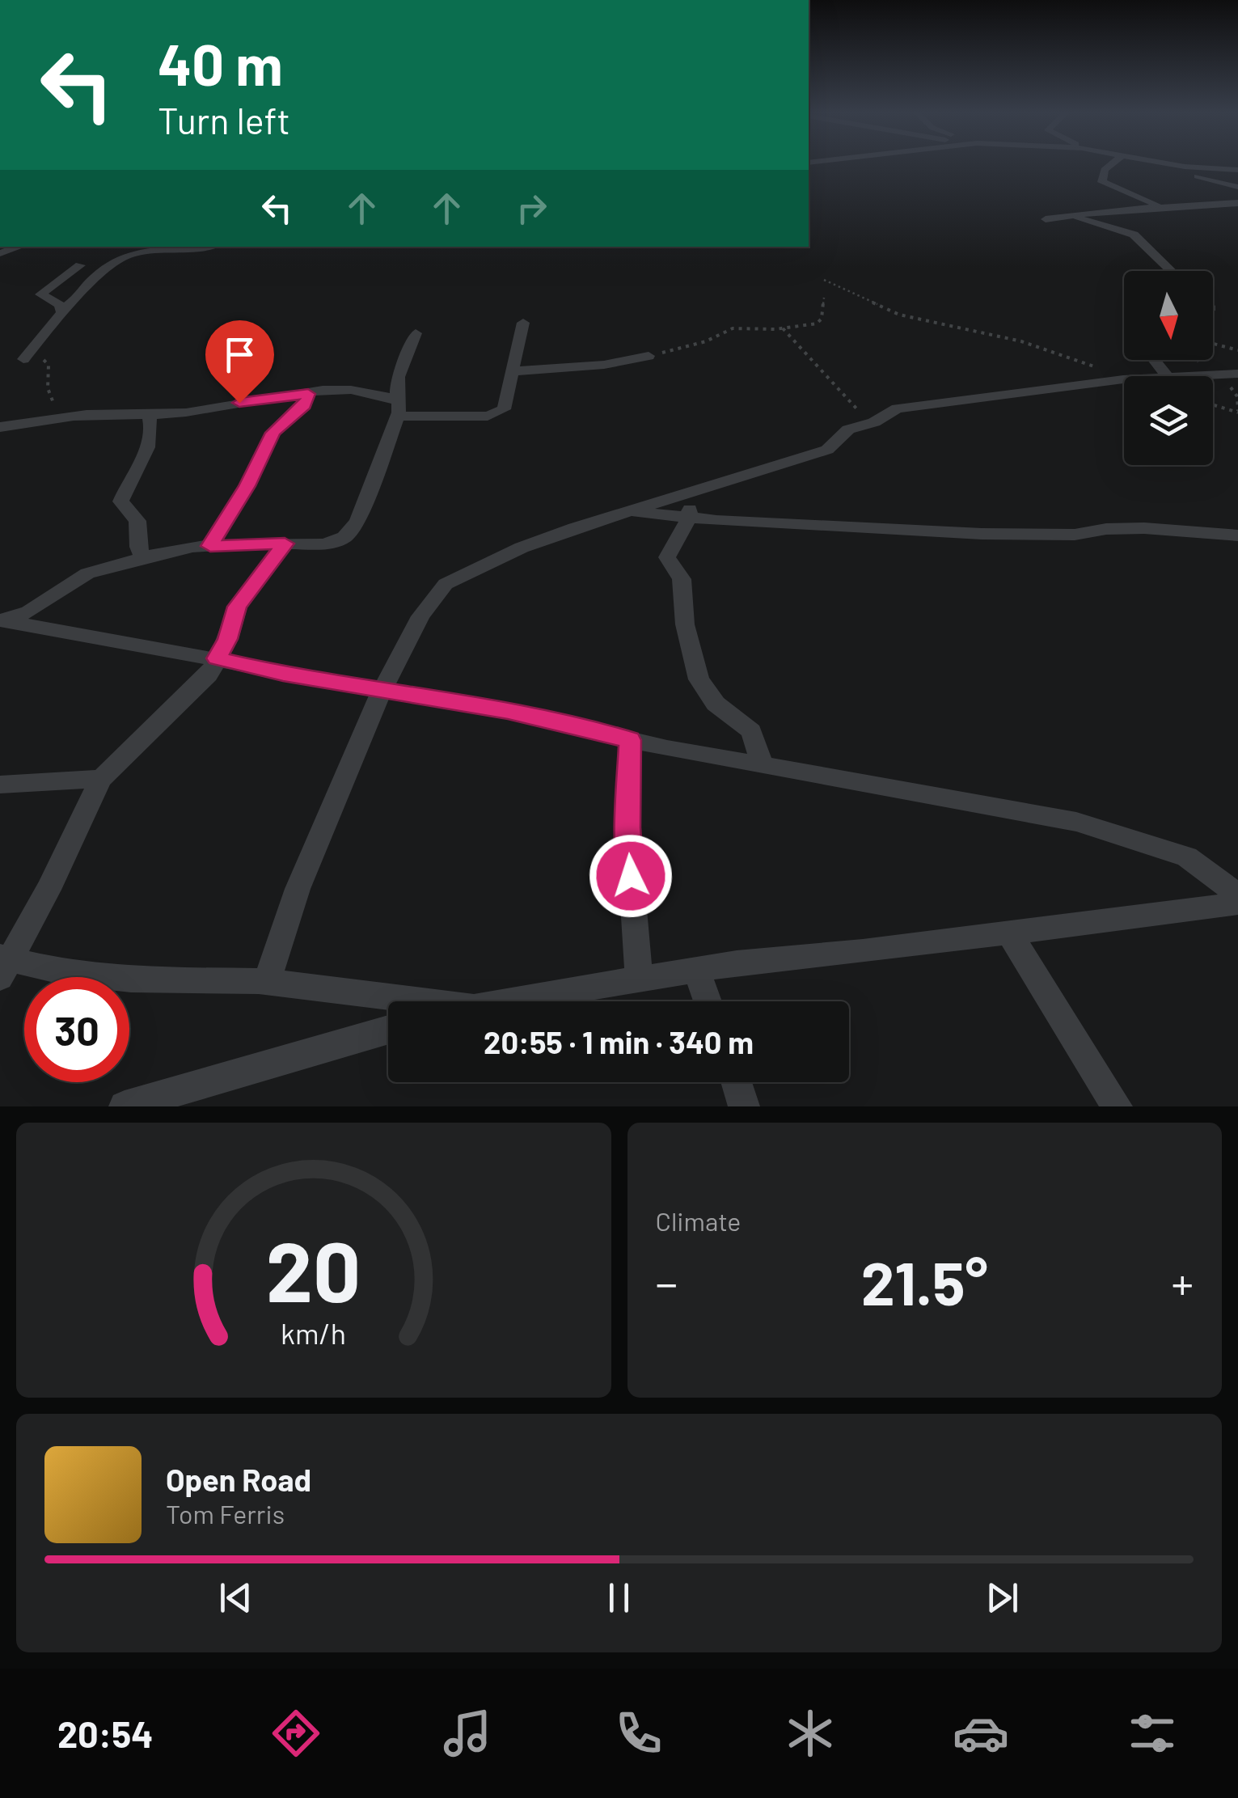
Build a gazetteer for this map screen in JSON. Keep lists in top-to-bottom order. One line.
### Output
{"north":"bottom","page":{"turn":["40 m","Turn left"],"limit":"30","trip":"20:55 · 1 min · 340 m","tile":"Climate","heat":["−","21.5°","+"],"song":["Open Road","Tom Ferris"],"tabs":"20:54","gauge":["20","km/h"]}}
